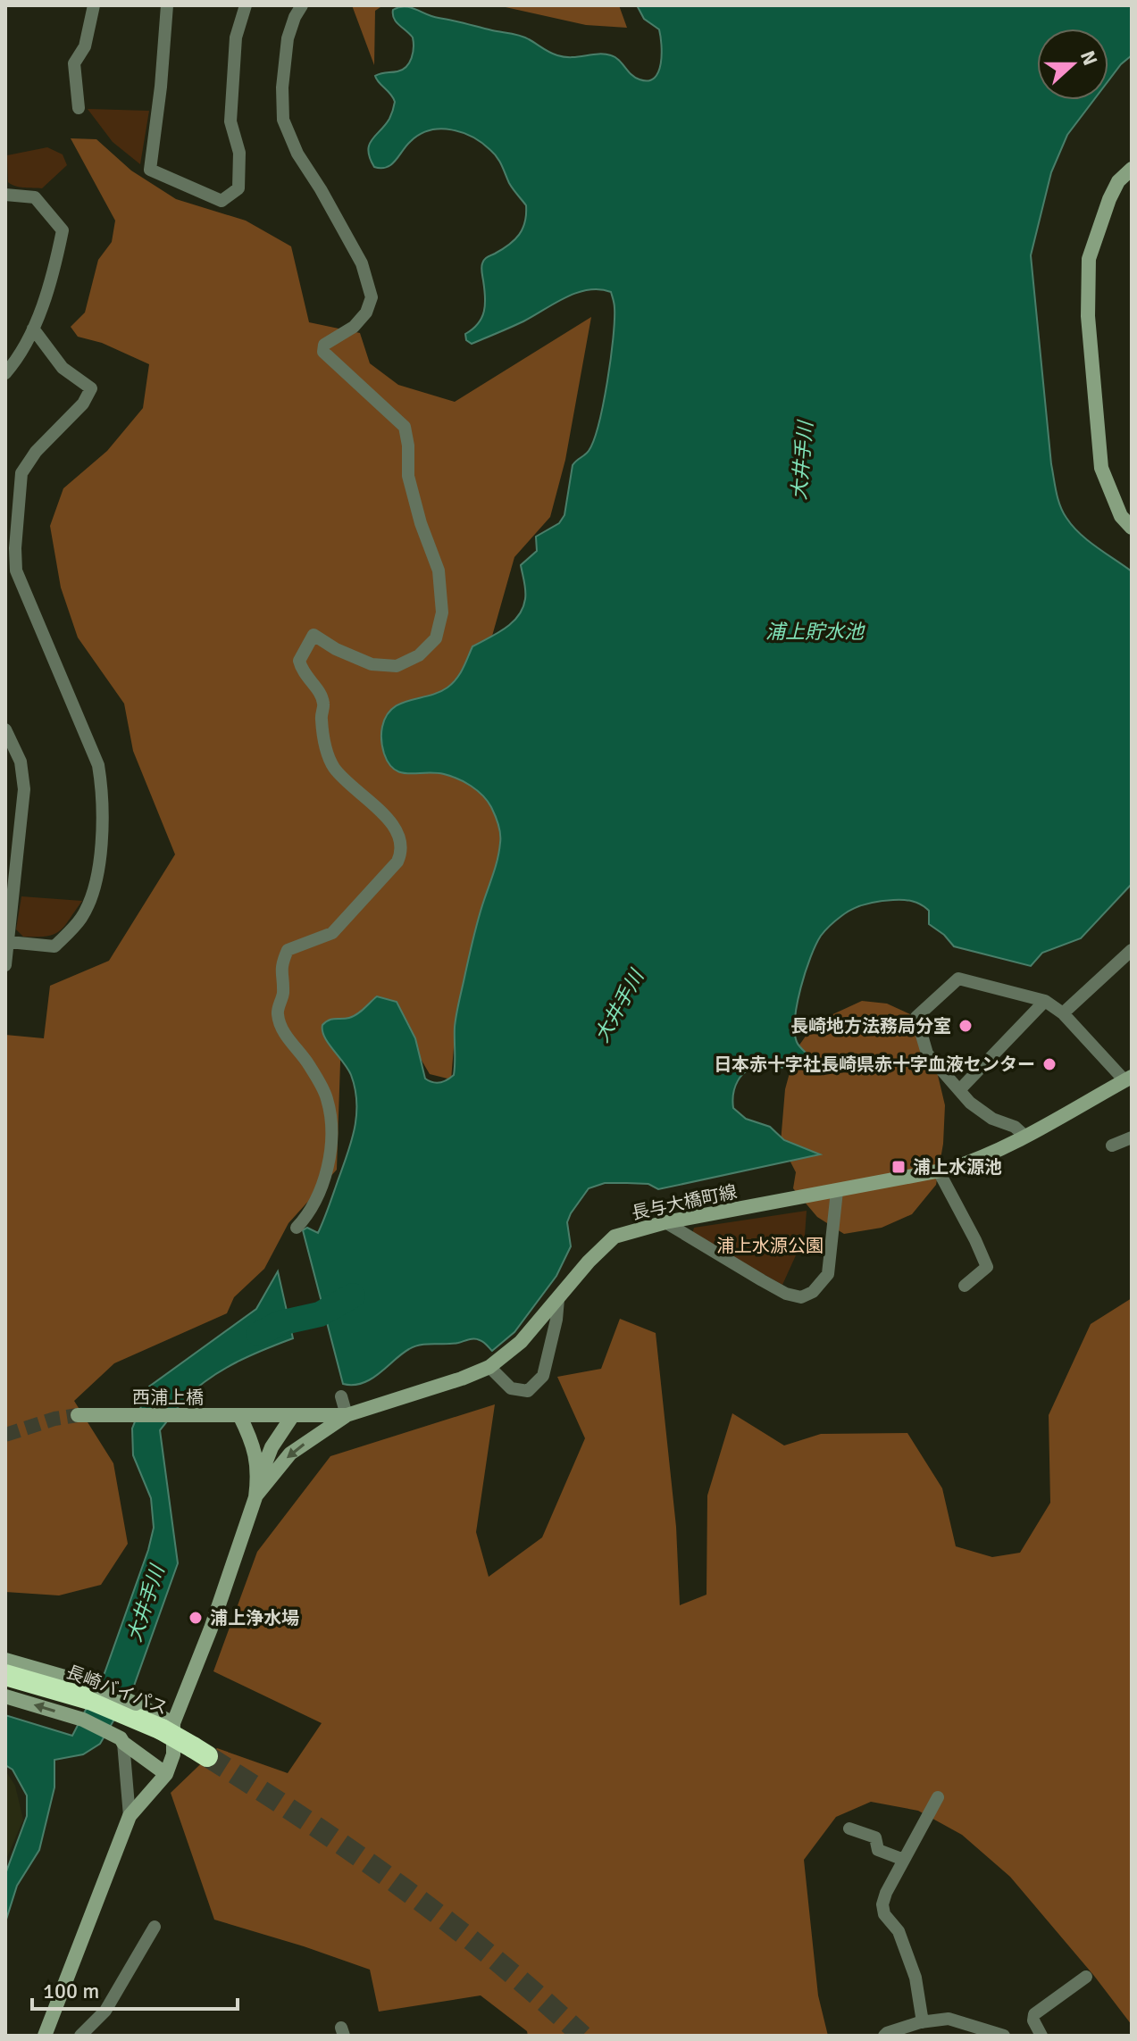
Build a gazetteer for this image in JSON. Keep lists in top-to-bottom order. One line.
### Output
{"streets":{"highway":["長崎バイパス"],"street":["長与大橋町線","西浦上橋"]},"crossings":[["長与大橋町線","西浦上橋"]],"water":["大井手川","浦上貯水池"],"parks":["浦上水源公園"],"places":{"other":["長崎地方法務局分室","日本赤十字社長崎県赤十字血液センター","浦上浄水場"],"transit":["浦上水源池"]},"scale_bar":"100 m","north":"right"}
